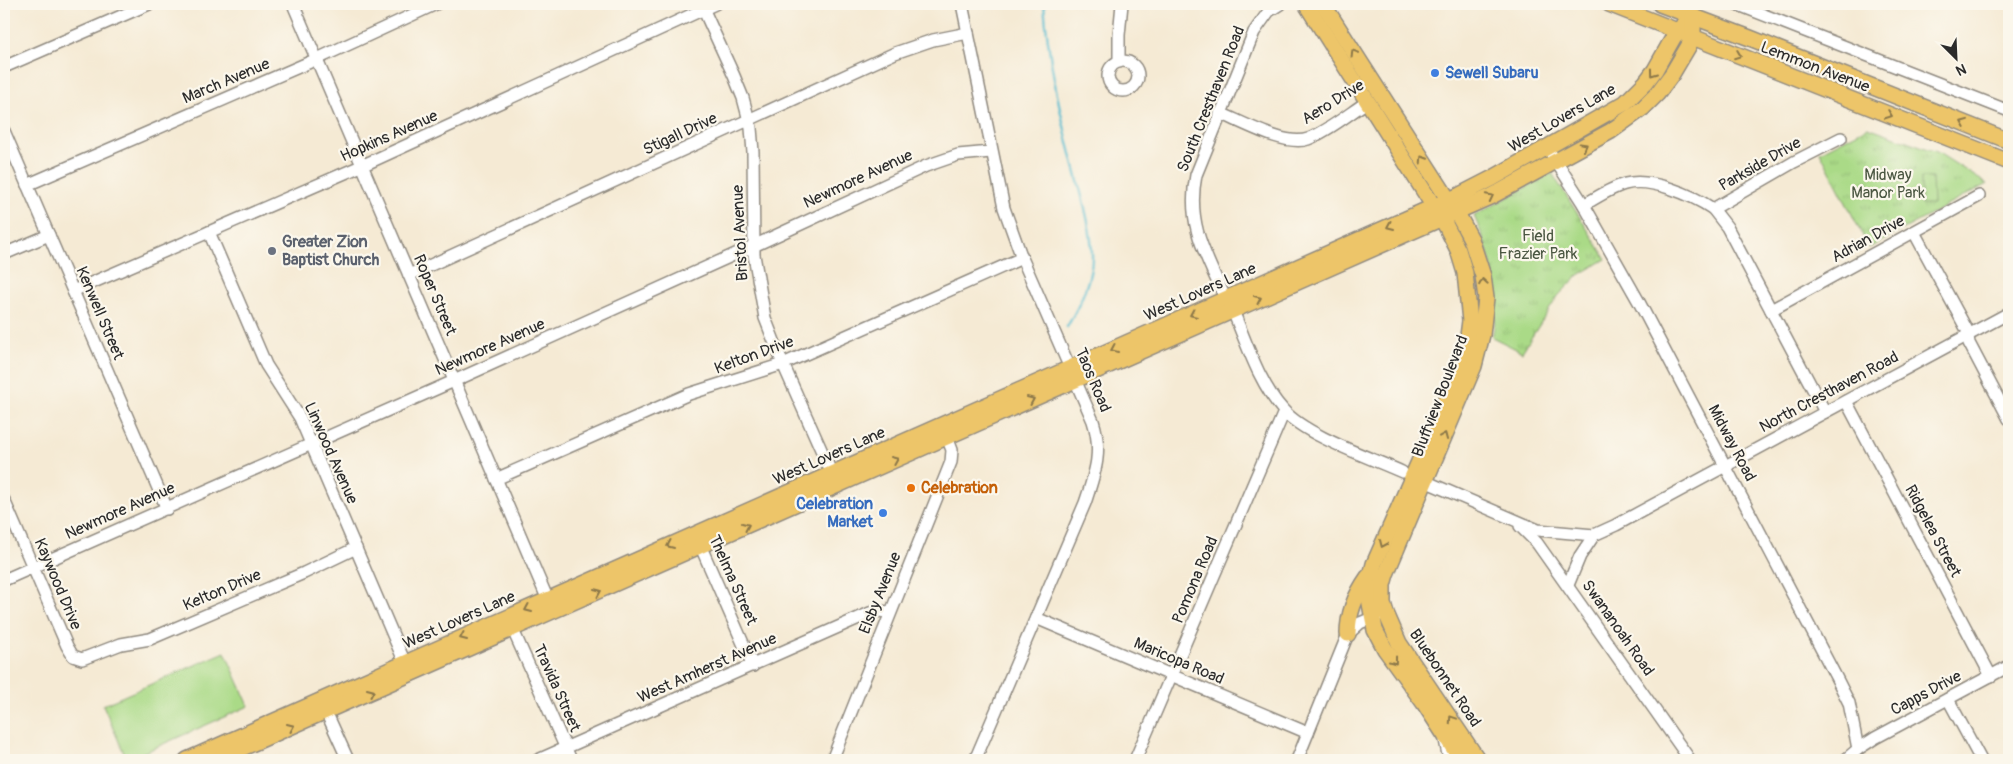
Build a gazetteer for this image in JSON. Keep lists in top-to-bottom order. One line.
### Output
{"streets":{"main road":["Lemmon Avenue","West Lovers Lane","Bluffview Boulevard","Bluebonnet Road"],"street":["March Avenue","South Cresthaven Road","Aero Drive","Stigall Drive","Hopkins Avenue","Parkside Drive","Newmore Avenue","Bristol Avenue","Adrian Drive","Roper Street","Kenwell Street","Kelton Drive","Taos Road","North Cresthaven Road","Midway Road","Linwood Avenue","Ridgelea Street","Thelma Street","Pomona Road","Kaywood Drive","Elsby Avenue","Swananoah Road","Maricopa Road","West Amherst Avenue","Travida Street","Capps Drive"]},"crossings":[["Lemmon Avenue","West Lovers Lane"],["March Avenue","Roper Street"],["March Avenue","Kenwell Street"],["South Cresthaven Road","Aero Drive"],["South Cresthaven Road","West Lovers Lane"],["South Cresthaven Road","North Cresthaven Road"],["Aero Drive","Bluffview Boulevard"],["West Lovers Lane","Bristol Avenue"],["West Lovers Lane","Roper Street"],["West Lovers Lane","Taos Road"],["West Lovers Lane","North Cresthaven Road"],["West Lovers Lane","Bluffview Boulevard"],["West Lovers Lane","Midway Road"],["West Lovers Lane","Linwood Avenue"],["West Lovers Lane","Thelma Street"],["West Lovers Lane","Elsby Avenue"],["West Lovers Lane","Travida Street"],["Stigall Drive","Bristol Avenue"],["Stigall Drive","Roper Street"],["Stigall Drive","Taos Road"],["Hopkins Avenue","Bristol Avenue"],["Hopkins Avenue","Roper Street"],["Hopkins Avenue","Kenwell Street"],["Hopkins Avenue","Linwood Avenue"],["Parkside Drive","Midway Road"],["Newmore Avenue","Bristol Avenue"],["Newmore Avenue","Roper Street"],["Newmore Avenue","Kenwell Street"],["Newmore Avenue","Taos Road"],["Newmore Avenue","Linwood Avenue"],["Newmore Avenue","Kaywood Drive"],["Bristol Avenue","Kelton Drive"],["Roper Street","Kelton Drive"],["Kelton Drive","Taos Road"],["Kelton Drive","Linwood Avenue"],["Kelton Drive","Kaywood Drive"],["Taos Road","Maricopa Road"],["North Cresthaven Road","Bluffview Boulevard"],["North Cresthaven Road","Midway Road"],["North Cresthaven Road","Ridgelea Street"],["North Cresthaven Road","Pomona Road"],["North Cresthaven Road","Swananoah Road"],["Bluffview Boulevard","Bluebonnet Road"],["Midway Road","Capps Drive"],["Ridgelea Street","Capps Drive"],["Thelma Street","West Amherst Avenue"],["Pomona Road","Maricopa Road"],["Elsby Avenue","West Amherst Avenue"],["West Amherst Avenue","Travida Street"]],"parks":["Midway Manor Park","Field Frazier Park"],"places":["Sewell Subaru","Greater Zion Baptist Church","Celebration","Celebration Market"],"north":"bottom right"}
